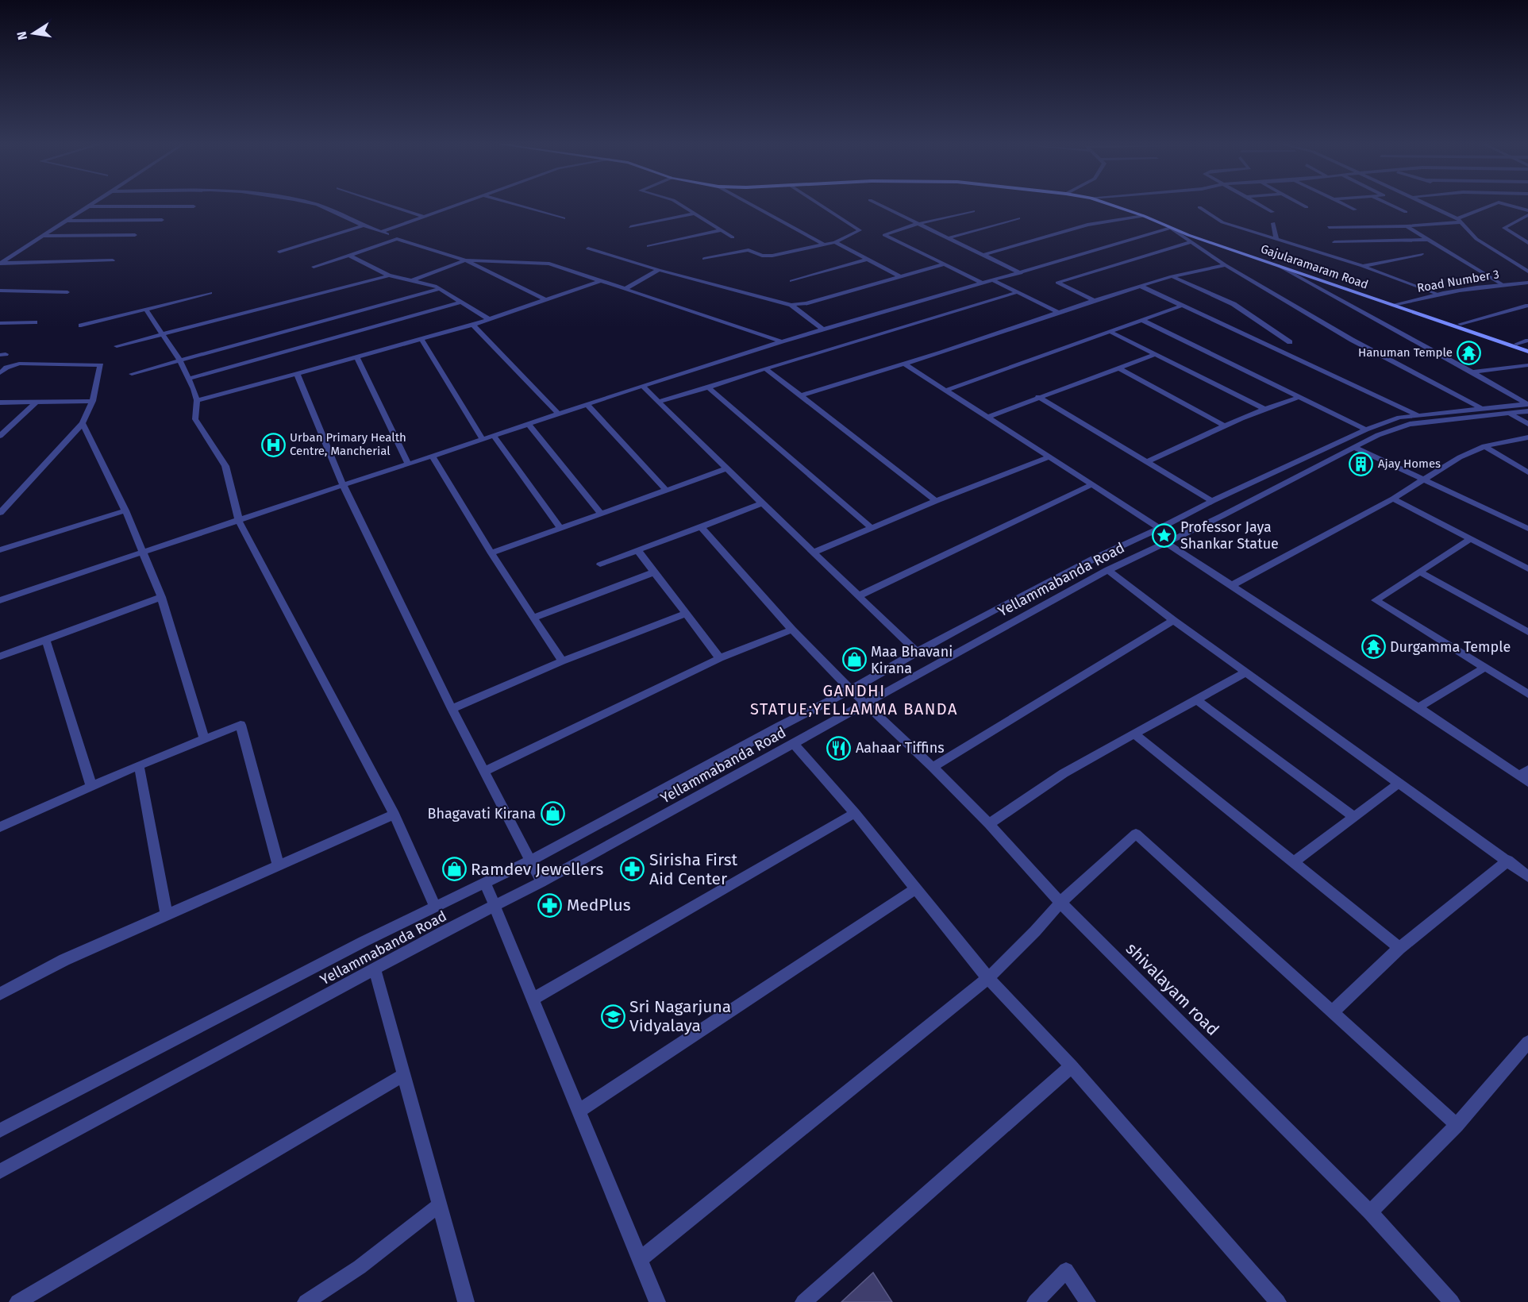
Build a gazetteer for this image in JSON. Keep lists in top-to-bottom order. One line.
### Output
{"streets":{"main road":["Gajularamaram Road"],"street":["Road Number 3","Yellammabanda Road","shivalayam road"]},"crossings":[["Gajularamaram Road","Road Number 3"],["Yellammabanda Road","shivalayam road"]],"districts":["GANDHI STATUE;YELLAMMA BANDA"],"places":{"temple":["Hanuman Temple","Durgamma Temple"],"hospital":["Urban Primary Health Centre, Mancherial"],"building":["Ajay Homes"],"place":["Professor Jaya Shankar Statue"],"shop":["Maa Bhavani Kirana","Bhagavati Kirana","Ramdev Jewellers"],"restaurant":["Aahaar Tiffins"],"pharmacy":["Sirisha First Aid Center","MedPlus"],"school or university":["Sri Nagarjuna Vidyalaya"]},"north":"left"}
